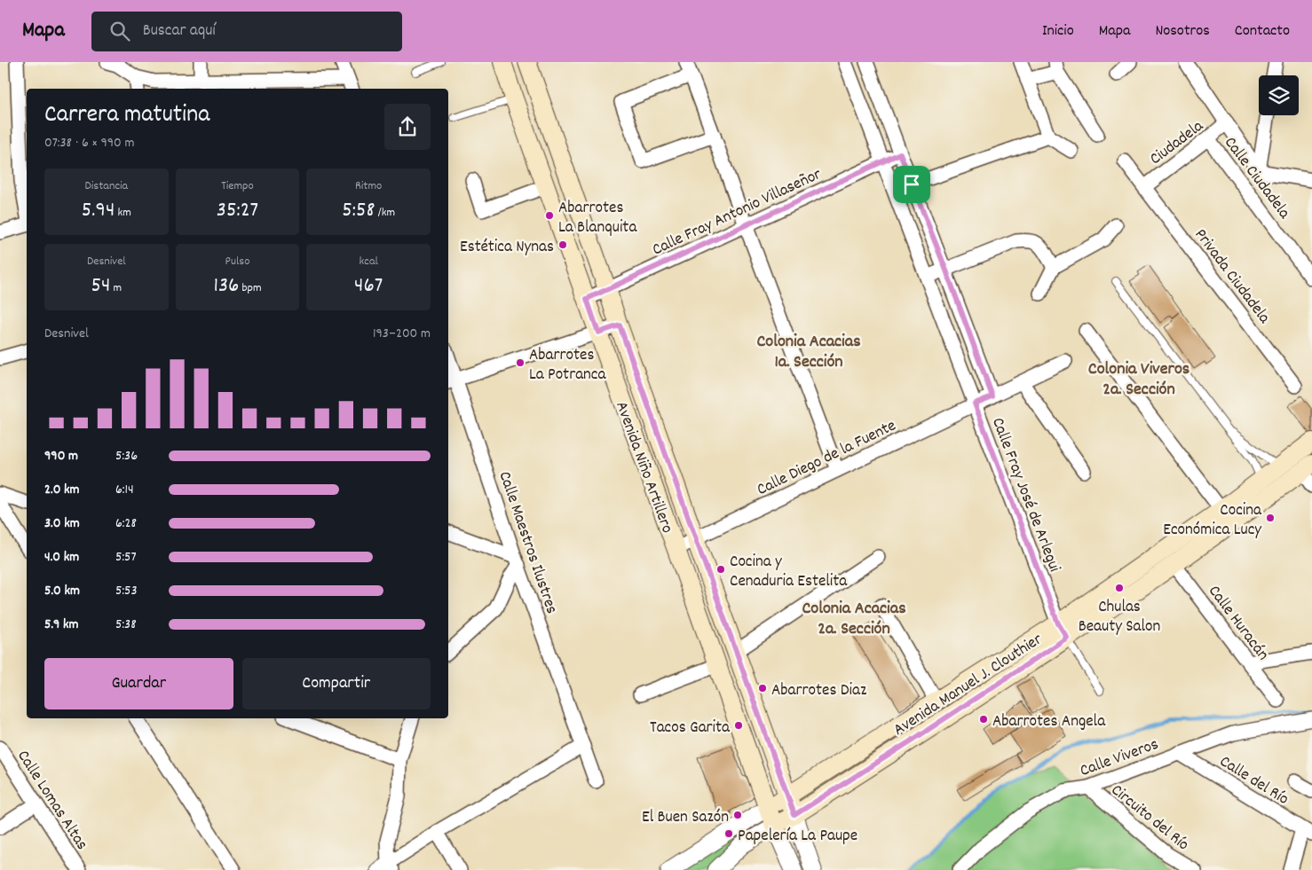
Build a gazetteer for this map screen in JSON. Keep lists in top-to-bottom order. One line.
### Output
{"streets":{"main road":["Avenida Niño Artillero","Avenida Manuel J. Clouthier"],"street":["Ciudadela","Calle Ciudadela","Calle Fray Antonio Villaseñor","Privada Ciudadela","Calle Diego de la Fuente","Calle Fray José de Arlegui","Calle Maestros Ilustres","Calle Huracán","Calle Viveros","Calle del Río","Calle Lomas Altas","Circuito del Río"]},"crossings":[["Ciudadela","Calle Ciudadela"],["Ciudadela","Privada Ciudadela"],["Calle Fray Antonio Villaseñor","Avenida Niño Artillero"],["Calle Fray Antonio Villaseñor","Calle Fray José de Arlegui"],["Calle Diego de la Fuente","Avenida Niño Artillero"],["Calle Diego de la Fuente","Calle Fray José de Arlegui"],["Avenida Niño Artillero","Avenida Manuel J. Clouthier"],["Calle Fray José de Arlegui","Avenida Manuel J. Clouthier"],["Calle Huracán","Avenida Manuel J. Clouthier"],["Calle Viveros","Calle del Río"],["Calle Viveros","Circuito del Río"]],"districts":["Colonia Acacias 1a. Sección","Colonia Viveros 2a. Sección","Colonia Acacias 2a. Sección"],"places":["Abarrotes La Blanquita","Estética Nynas","Abarrotes La Potranca","Cocina Económica Lucy","Cocina y Cenaduria Estelita","Chulas Beauty Salon","Abarrotes Diaz","Abarrotes Angela","Tacos Garita","El Buen Sazón","Papelería La Paupe"],"page":{"header":"Mapa","search":"Buscar aquí","nav":["Inicio","Mapa","Nosotros","Contacto"],"heading":["Carrera matutina","07:38 · 6 × 990 m"],"stats":[["Distancia","5.94 km"],["Tiempo","35:27"],["Ritmo","5:58 /km"],["Desnivel","54 m"],["Pulso","136 bpm"],["kcal","467"]],"chart":["Desnivel","193–200 m"],"list":[{"name":"990 m","note":"5:36"},{"name":"2.0 km","note":"6:14"},{"name":"3.0 km","note":"6:28"},{"name":"4.0 km","note":"5:57"},{"name":"5.0 km","note":"5:53"},{"name":"5.9 km","note":"5:38"}],"buttons":["Guardar","Compartir"]}}
